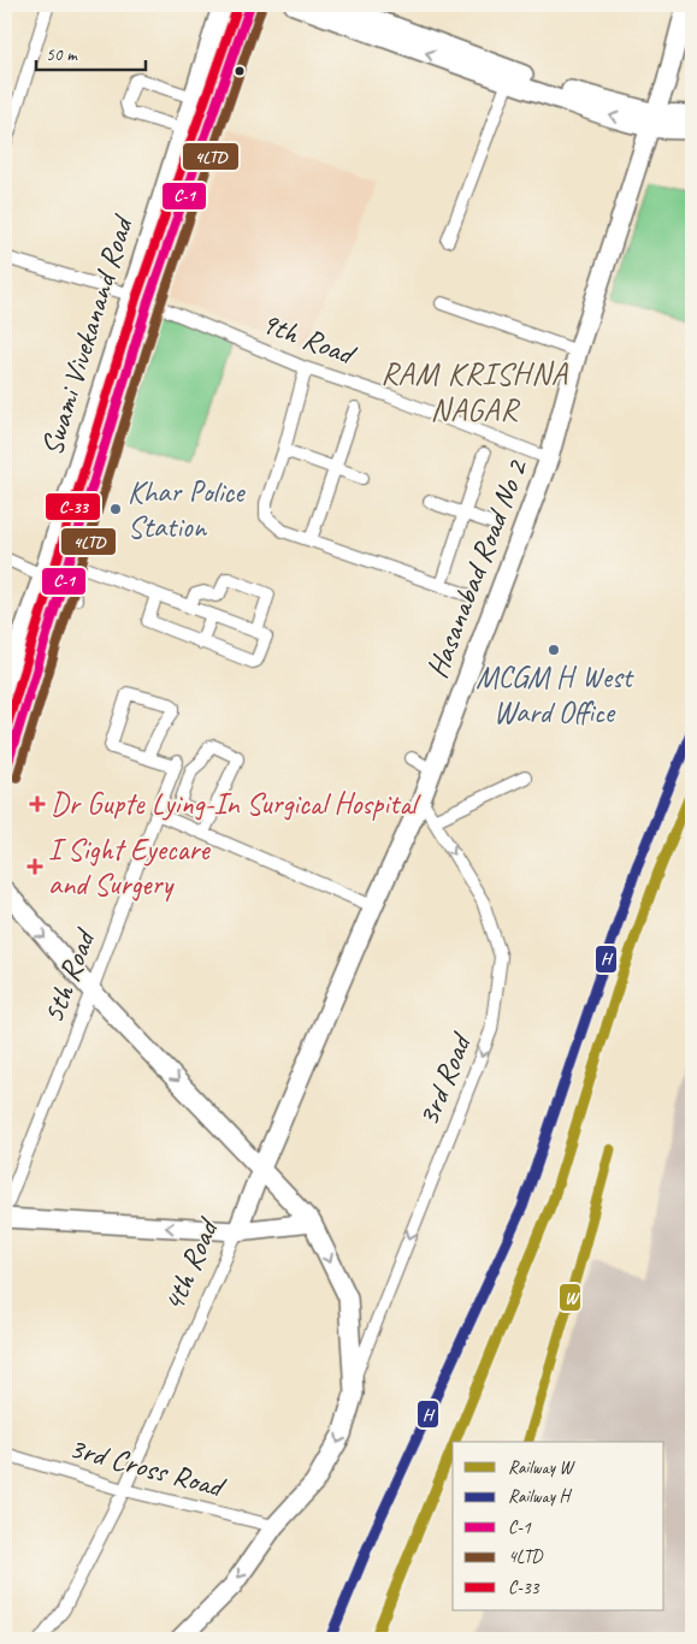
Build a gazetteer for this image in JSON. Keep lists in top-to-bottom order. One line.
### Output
{"streets":{"main road":["Swami Vivekanand Road"],"street":["9th Road","Hasanabad Road No 2","5th Road","3rd Road","4th Road","3rd Cross Road"]},"crossings":[["Swami Vivekanand Road","9th Road"],["9th Road","Hasanabad Road No 2"],["Hasanabad Road No 2","3rd Road"],["Hasanabad Road No 2","4th Road"],["4th Road","3rd Cross Road"]],"one_way":["3rd Road"],"districts":["RAM KRISHNA NAGAR"],"places":{"other":["Khar Police Station","MCGM H West Ward Office"],"health":["Dr Gupte Lying-In Surgical Hospital","I Sight Eyecare and Surgery"]},"lines":["transit line C-1","transit line C-33","transit line 4LTD","rail line H","rail line W"],"legend":["Railway W","Railway H","C-1","4LTD","C-33"],"scale_bar":"50 m"}
